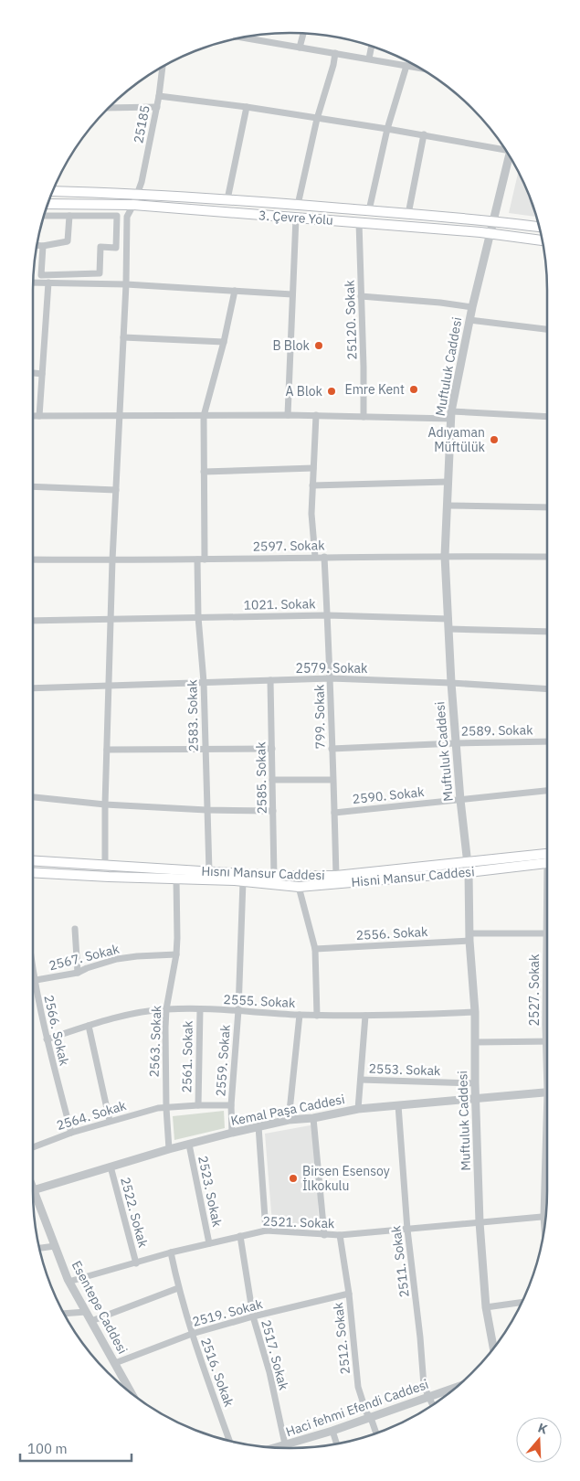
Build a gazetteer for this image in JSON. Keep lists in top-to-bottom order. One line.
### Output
{"streets":{"main road":["3. Çevre Yolu","Hısnı Mansur Caddesi","Hisni Mansur Caddesi"],"street":["25185","25120. Sokak","Muftuluk Caddesi","2597. Sokak","1021. Sokak","2579. Sokak","2583. Sokak","799. Sokak","2589. Sokak","2585. Sokak","2590. Sokak","2556. Sokak","2567. Sokak","2527. Sokak","2555. Sokak","2566. Sokak","2563. Sokak","2561. Sokak","2559. Sokak","2553. Sokak","Kemal Paşa Caddesi","2564. Sokak","2523. Sokak","2522. Sokak","2521. Sokak","2511. Sokak","Esentepe Caddesi","2519. Sokak","2512. Sokak","2517. Sokak","2516. Sokak","Haci fehmi Efendi Caddesi"]},"crossings":[["25185","3. Çevre Yolu"],["25185","2597. Sokak"],["25185","1021. Sokak"],["25185","2579. Sokak"],["25185","Hısnı Mansur Caddesi"],["3. Çevre Yolu","25120. Sokak"],["3. Çevre Yolu","Muftuluk Caddesi"],["Muftuluk Caddesi","2597. Sokak"],["Muftuluk Caddesi","1021. Sokak"],["Muftuluk Caddesi","2579. Sokak"],["Muftuluk Caddesi","2589. Sokak"],["Muftuluk Caddesi","2590. Sokak"],["Muftuluk Caddesi","Hısnı Mansur Caddesi"],["Muftuluk Caddesi","Hisni Mansur Caddesi"],["Muftuluk Caddesi","2556. Sokak"],["Muftuluk Caddesi","2555. Sokak"],["Muftuluk Caddesi","2553. Sokak"],["Muftuluk Caddesi","Kemal Paşa Caddesi"],["Muftuluk Caddesi","2521. Sokak"],["2597. Sokak","2583. Sokak"],["2597. Sokak","799. Sokak"],["1021. Sokak","2583. Sokak"],["1021. Sokak","799. Sokak"],["2579. Sokak","2583. Sokak"],["2579. Sokak","799. Sokak"],["2579. Sokak","2585. Sokak"],["2583. Sokak","Hısnı Mansur Caddesi"],["799. Sokak","2589. Sokak"],["799. Sokak","2590. Sokak"],["799. Sokak","Hısnı Mansur Caddesi"],["2585. Sokak","Hısnı Mansur Caddesi"],["Hısnı Mansur Caddesi","Hisni Mansur Caddesi"],["Hisni Mansur Caddesi","2563. Sokak"],["Hisni Mansur Caddesi","2559. Sokak"],["2556. Sokak","2527. Sokak"],["2567. Sokak","2566. Sokak"],["2567. Sokak","2563. Sokak"],["2527. Sokak","2521. Sokak"],["2555. Sokak","2566. Sokak"],["2555. Sokak","2563. Sokak"],["2555. Sokak","2561. Sokak"],["2555. Sokak","2559. Sokak"],["2566. Sokak","2564. Sokak"],["2563. Sokak","Kemal Paşa Caddesi"],["2563. Sokak","2564. Sokak"],["2561. Sokak","2564. Sokak"],["2559. Sokak","Kemal Paşa Caddesi"],["2559. Sokak","2564. Sokak"],["Kemal Paşa Caddesi","2523. Sokak"],["Kemal Paşa Caddesi","2522. Sokak"],["Kemal Paşa Caddesi","2511. Sokak"],["2523. Sokak","2521. Sokak"],["2522. Sokak","2521. Sokak"],["2521. Sokak","2511. Sokak"],["2521. Sokak","Esentepe Caddesi"],["2521. Sokak","2512. Sokak"],["2521. Sokak","2517. Sokak"],["2521. Sokak","2516. Sokak"],["2511. Sokak","Haci fehmi Efendi Caddesi"],["Esentepe Caddesi","2519. Sokak"],["2519. Sokak","2512. Sokak"],["2519. Sokak","2517. Sokak"],["2519. Sokak","2516. Sokak"],["2512. Sokak","Haci fehmi Efendi Caddesi"]],"places":["B Blok","Emre Kent","A Blok","Adıyaman Müftülük","Birsen Esensoy İlkokulu"],"scale_bar":"100 m","north":"top"}
